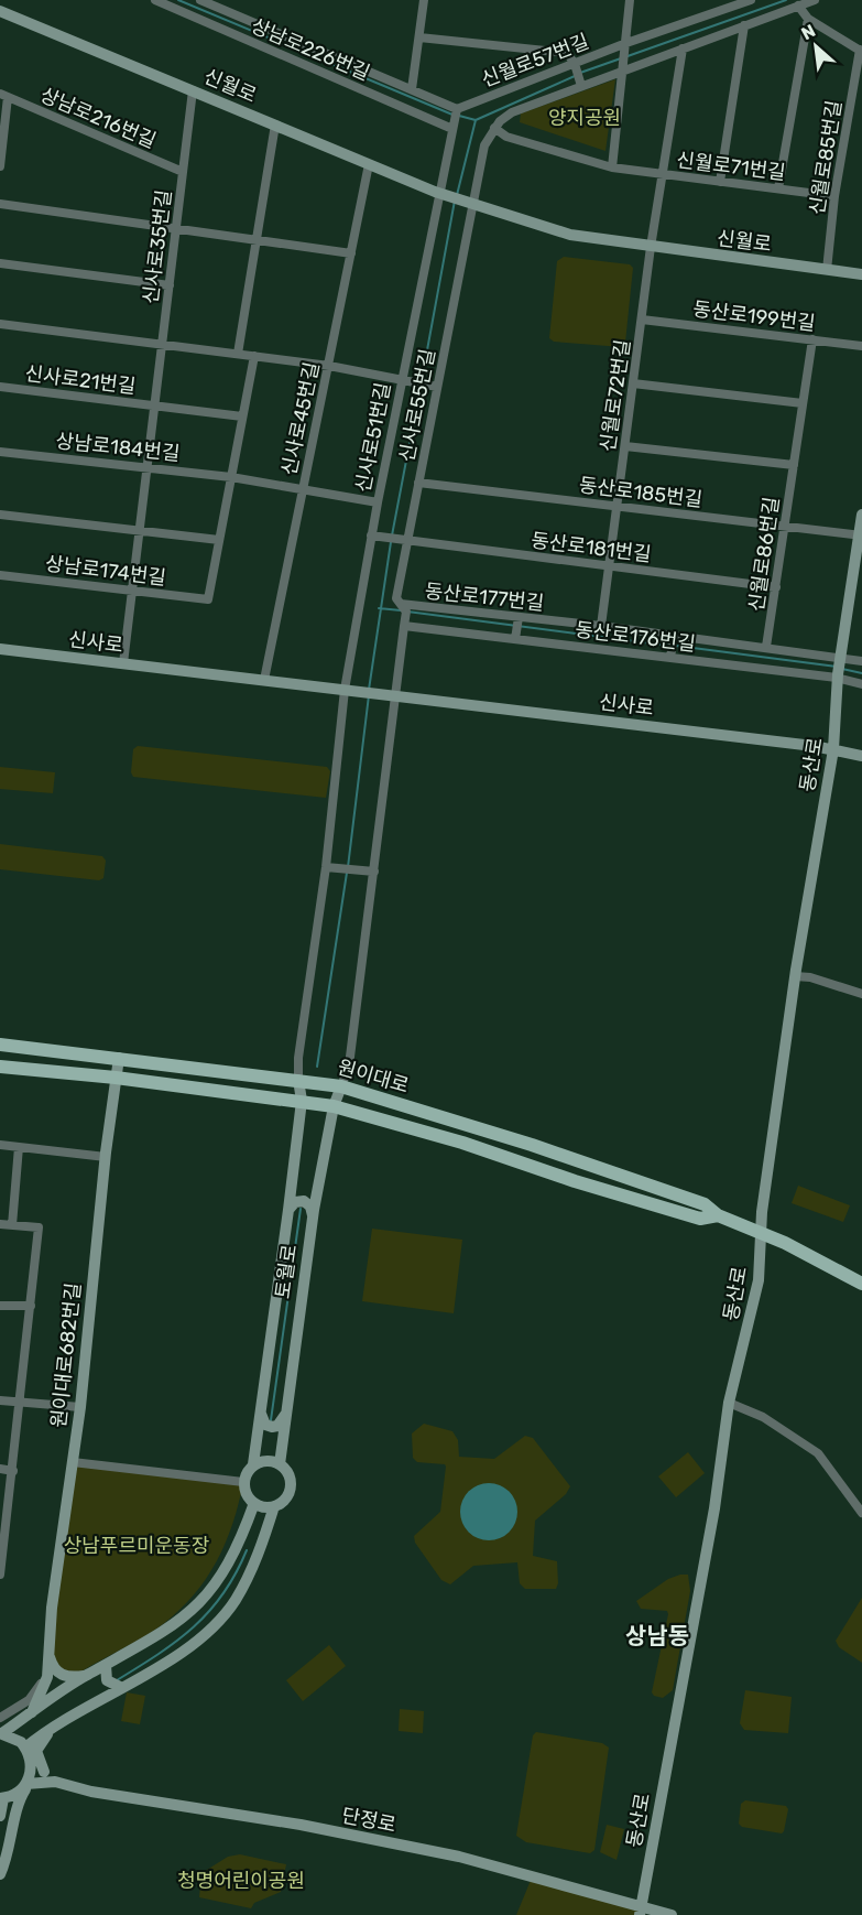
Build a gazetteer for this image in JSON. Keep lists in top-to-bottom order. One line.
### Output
{"streets":{"main road":["원이대로"],"street":["상남로226번길","신월로57번길","신월로","상남로216번길","신월로85번길","신월로71번길","신사로35번길","동산로199번길","신사로21번길","신월로72번길","신사로55번길","신사로45번길","신사로51번길","상남로184번길","동산로185번길","동산로181번길","신월로86번길","상남로174번길","동산로177번길","동산로176번길","신사로","동산로","토월로","원이대로682번길","단정로"]},"crossings":[["신월로","신월로85번길"],["신월로","신월로71번길"],["신월로","신사로35번길"],["신월로","신월로72번길"],["신월로","신사로55번길"],["신월로","신사로45번길"],["신월로","신사로51번길"],["상남로216번길","신사로35번길"],["신월로85번길","신월로71번길"],["신월로71번길","신월로72번길"],["신사로35번길","신사로21번길"],["신사로35번길","상남로184번길"],["신사로35번길","상남로174번길"],["신사로35번길","신사로"],["동산로199번길","신월로72번길"],["동산로199번길","신월로86번길"],["신월로72번길","동산로185번길"],["신월로72번길","동산로181번길"],["신월로72번길","동산로177번길"],["신사로55번길","동산로185번길"],["신사로55번길","동산로181번길"],["신사로55번길","동산로177번길"],["신사로55번길","동산로176번길"],["신사로45번길","상남로184번길"],["신사로45번길","신사로"],["신사로51번길","상남로184번길"],["신사로51번길","동산로181번길"],["신사로51번길","신사로"],["신사로51번길","원이대로"],["신사로51번길","토월로"],["동산로185번길","신월로86번길"],["동산로181번길","신월로86번길"],["신월로86번길","동산로177번길"],["동산로177번길","동산로"],["동산로176번길","동산로"],["신사로","동산로"],["동산로","원이대로"],["동산로","단정로"],["원이대로","토월로"],["원이대로","원이대로682번길"]],"districts":["상남동"],"parks":["양지공원","상남푸르미운동장","청명어린이공원"],"north":"top left"}
